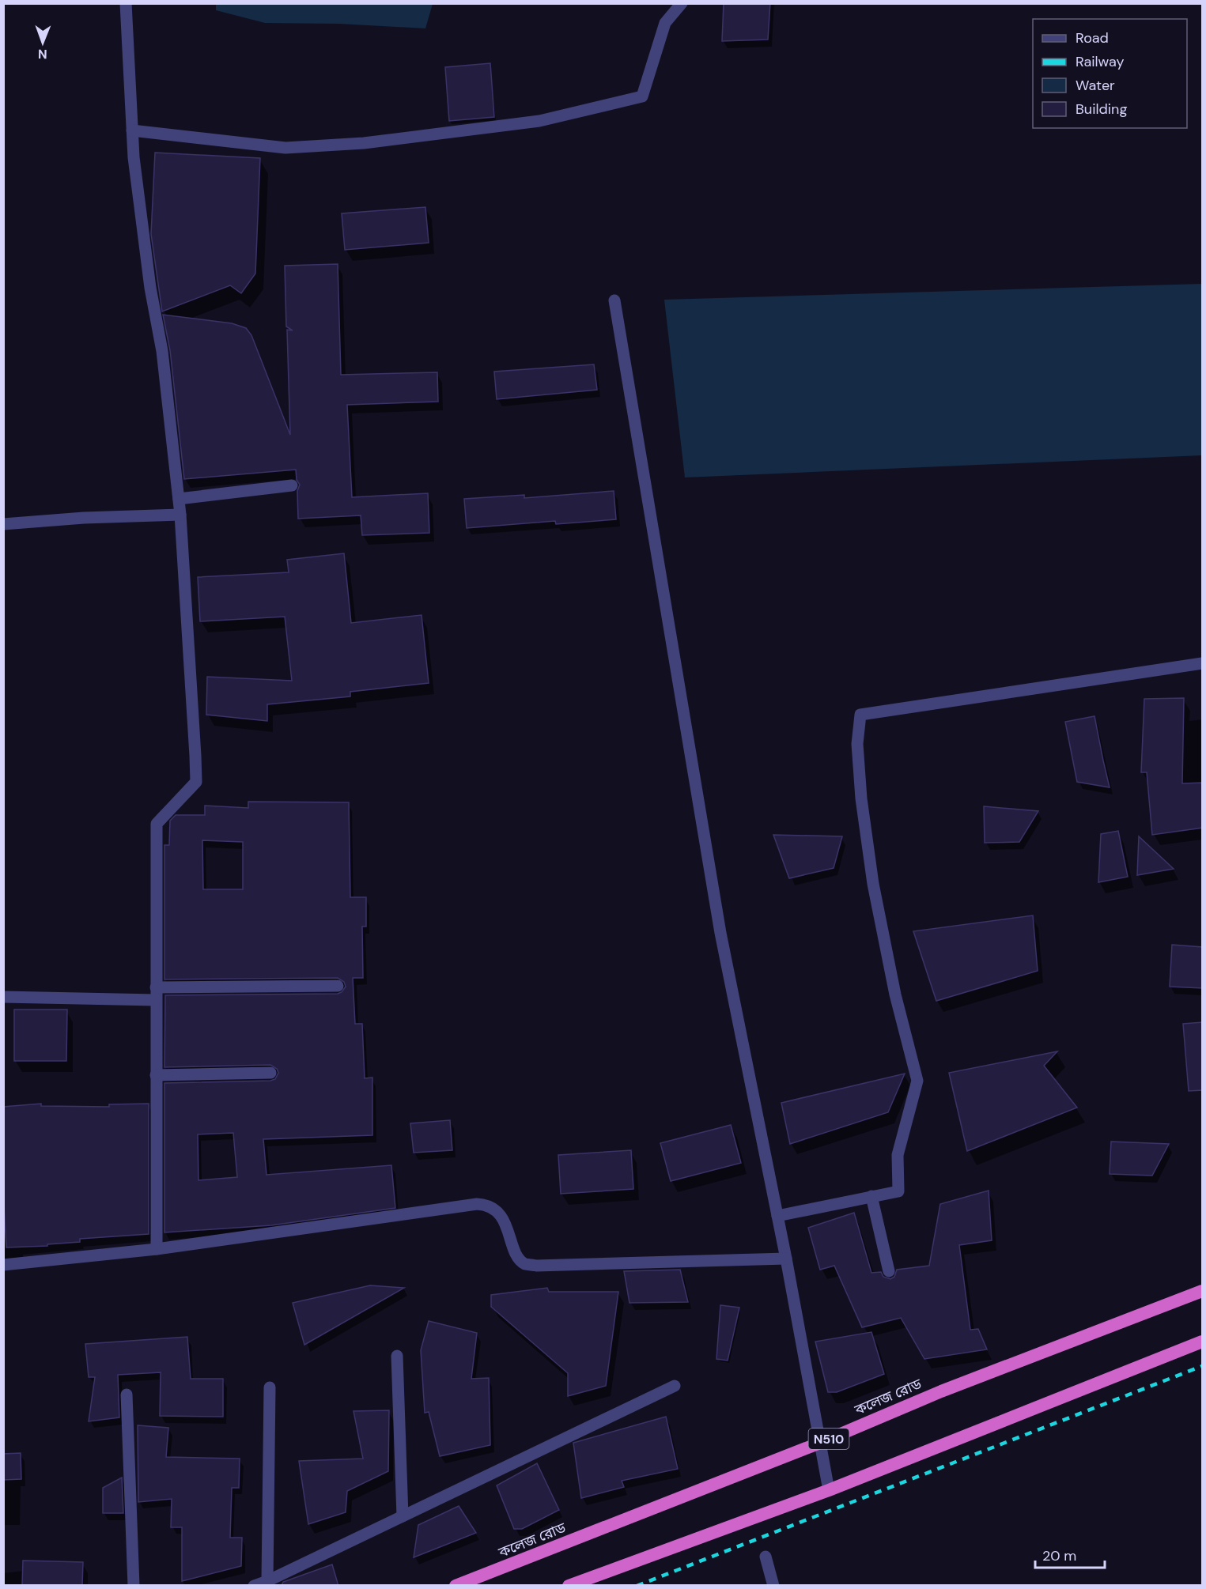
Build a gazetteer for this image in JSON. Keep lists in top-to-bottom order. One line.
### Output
{"streets":{"highway":["কলেজ রোড","N510"]},"legend":["Road","Railway","Water","Building"],"scale_bar":"20 m","north":"bottom"}
